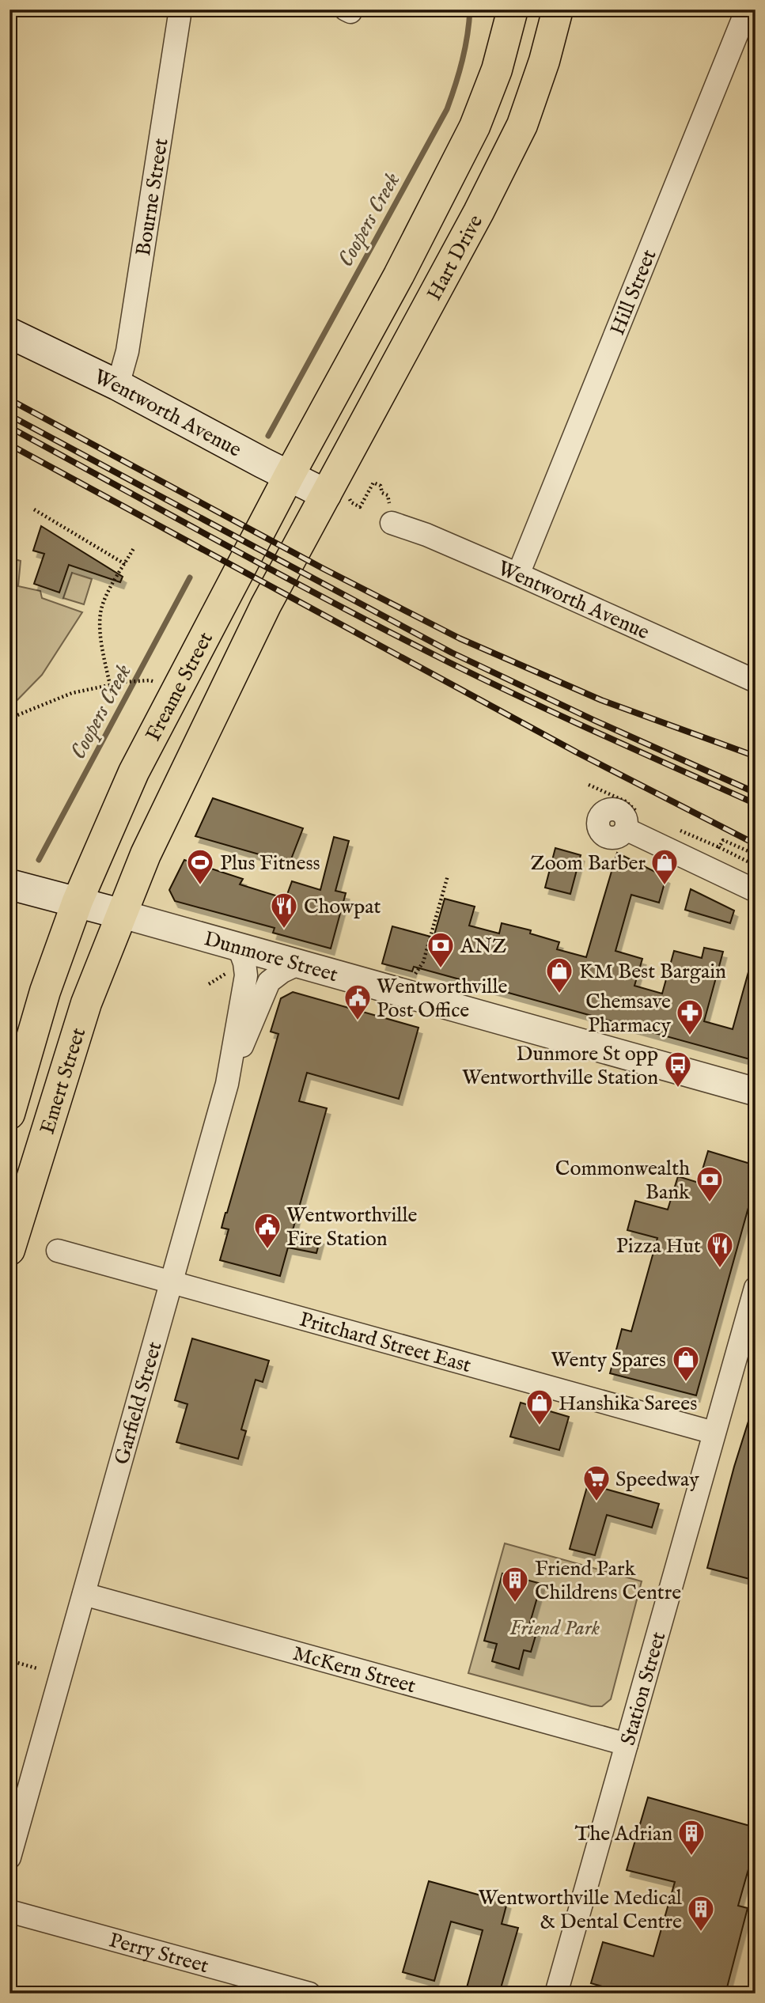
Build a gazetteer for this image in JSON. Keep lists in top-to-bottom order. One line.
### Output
{"streets":{"highway":["Hart Drive","Freame Street","Emert Street"],"main road":["Wentworth Avenue","Dunmore Street"],"street":["Bourne Street","Hill Street","Pritchard Street East","Garfield Street","McKern Street","Station Street","Perry Street"]},"crossings":[["Bourne Street","Wentworth Avenue"],["Hart Drive","Wentworth Avenue"],["Hart Drive","Freame Street"],["Hill Street","Wentworth Avenue"],["Wentworth Avenue","Freame Street"],["Freame Street","Dunmore Street"],["Freame Street","Emert Street"],["Dunmore Street","Emert Street"],["Dunmore Street","Garfield Street"],["Pritchard Street East","Garfield Street"],["Pritchard Street East","Station Street"],["Garfield Street","McKern Street"],["McKern Street","Station Street"]],"water":["Coopers Creek"],"parks":["Friend Park"],"places":{"sports":["Plus Fitness"],"shop":["Zoom Barber","KM Best Bargain","Wenty Spares","Hanshika Sarees"],"restaurant":["Chowpat","Pizza Hut"],"bank":["ANZ","Commonwealth Bank"],"public building":["Wentworthville Post Office","Wentworthville Fire Station"],"pharmacy":["Chemsave Pharmacy"],"bus stop":["Dunmore St opp Wentworthville Station"],"supermarket":["Speedway"],"building":["Friend Park Childrens Centre","The Adrian","Wentworthville Medical & Dental Centre"]}}
